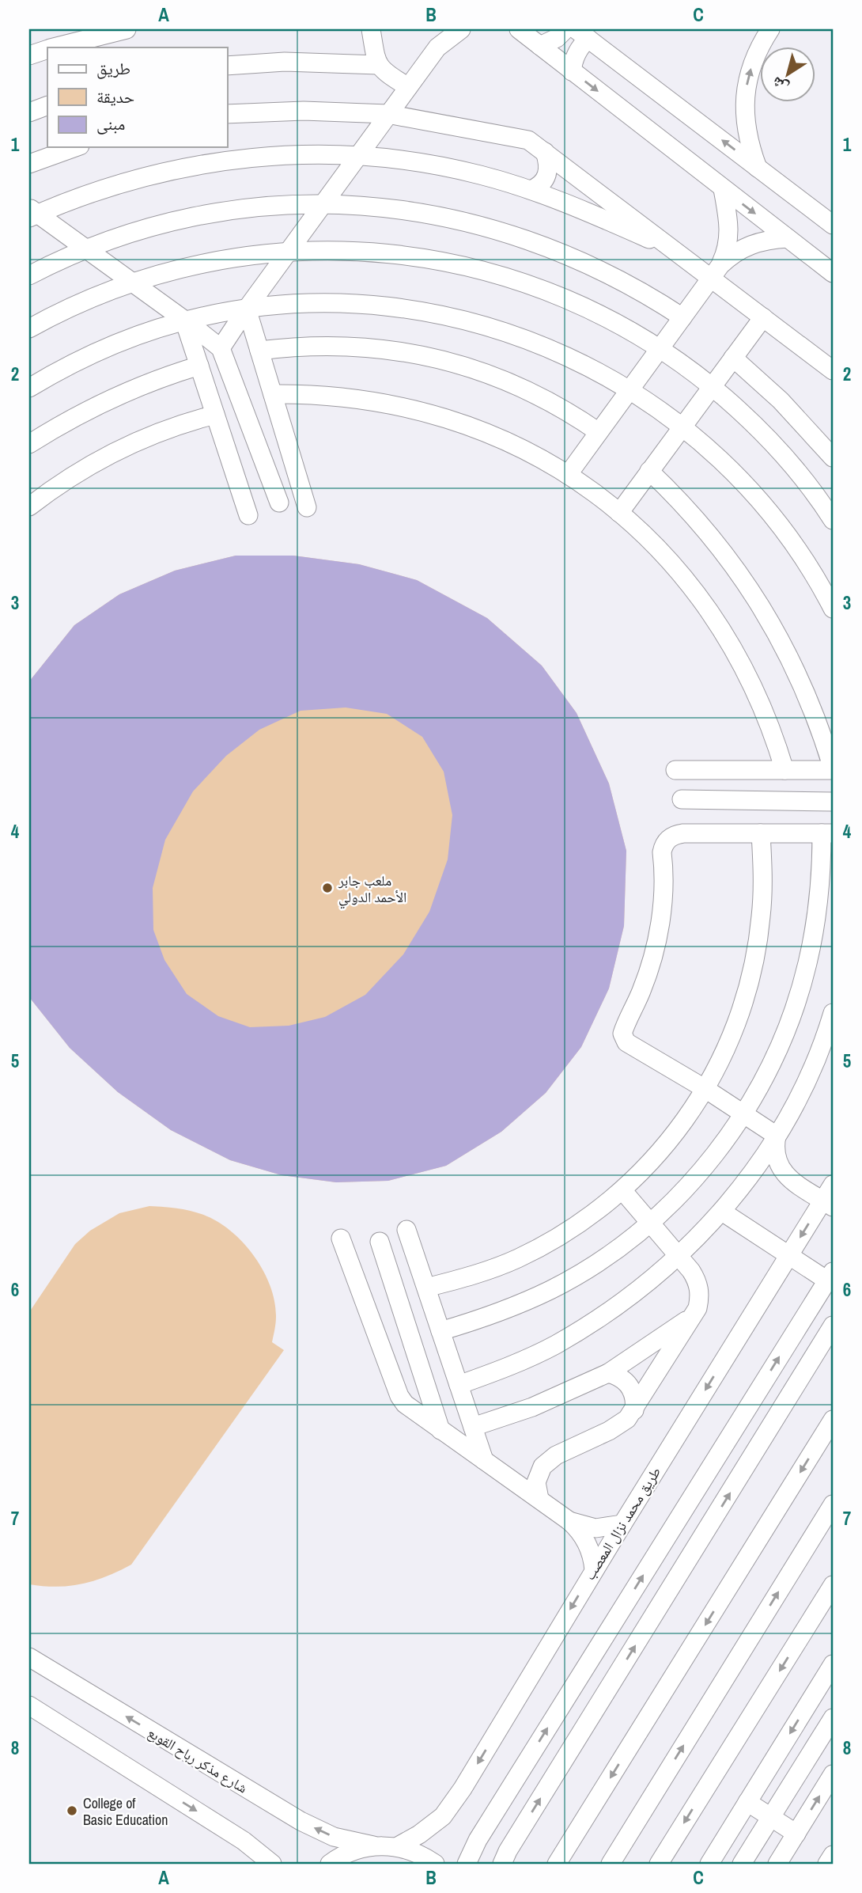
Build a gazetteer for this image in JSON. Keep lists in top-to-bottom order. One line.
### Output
{"streets":{"street":["طريق محمد نزال المعصب","شارع مذكر رباح القوبع"]},"places":["ملعب جابر الأحمد الدولي","College of Basic Education"],"legend":["طريق","حديقة","مبنى"],"north":"bottom left","grid":{"columns":["A","B","C"],"rows":["1","2","3","4","5","6","7","8"]}}
